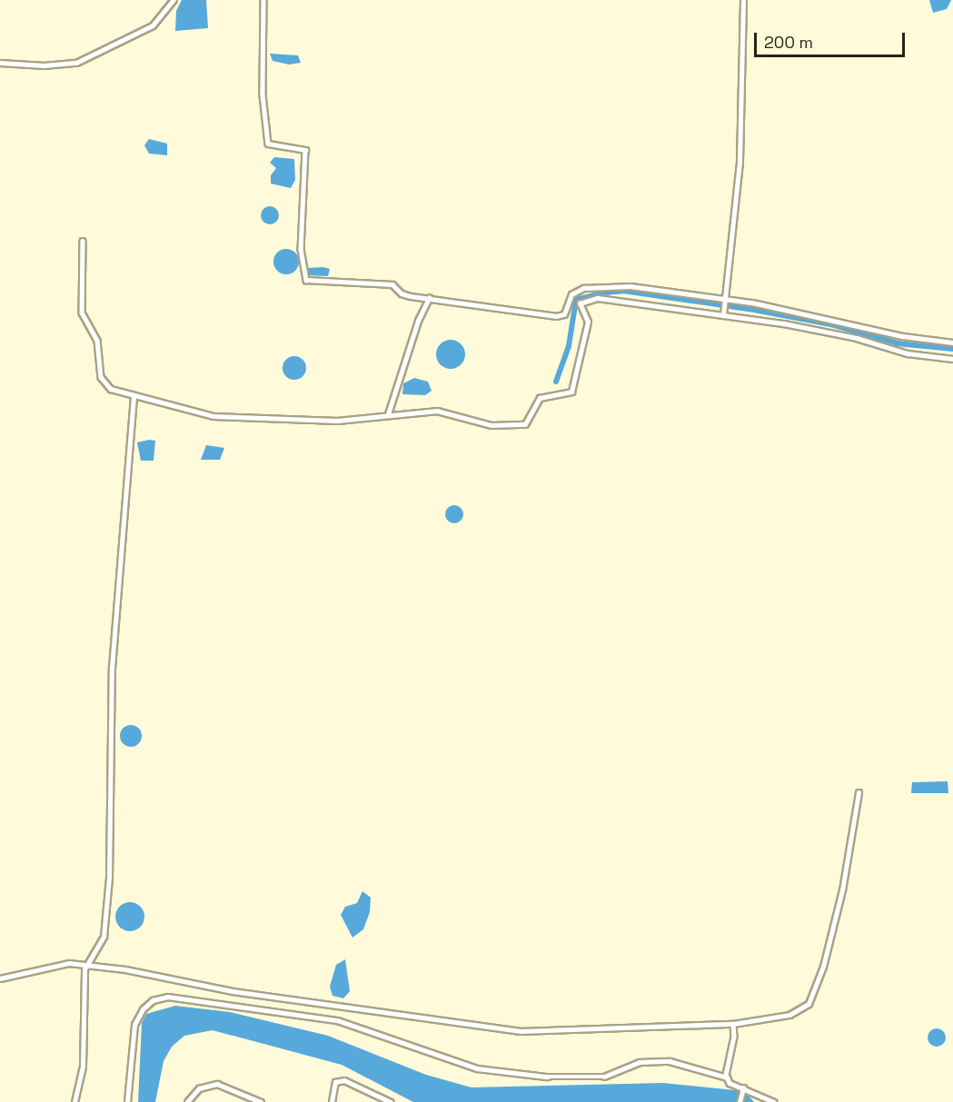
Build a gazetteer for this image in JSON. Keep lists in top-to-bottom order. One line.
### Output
{"scale_bar":"200 m"}
